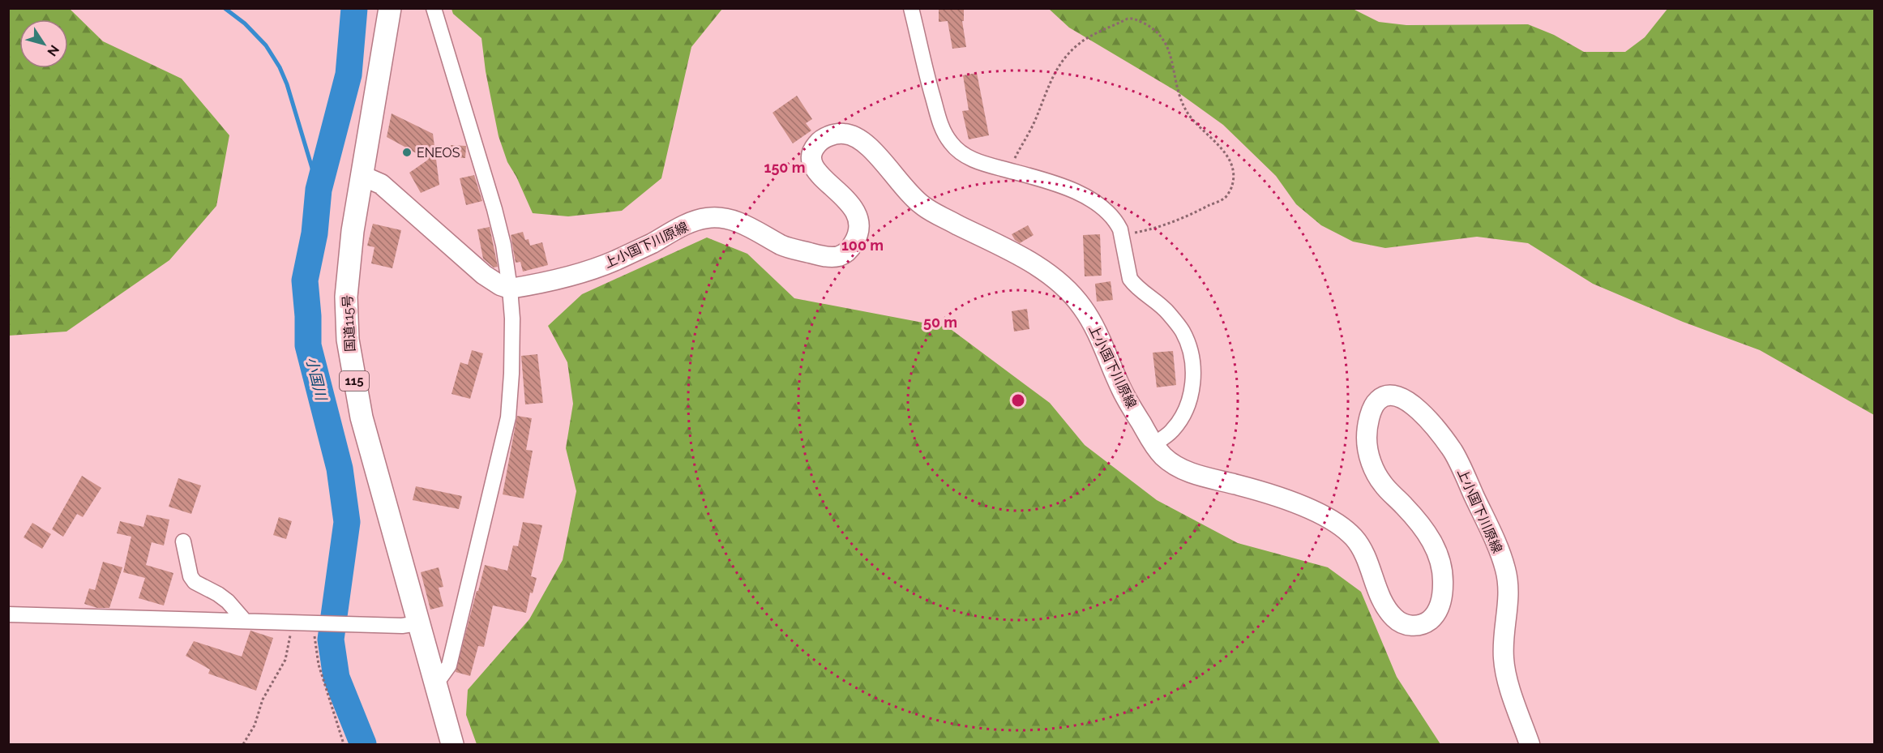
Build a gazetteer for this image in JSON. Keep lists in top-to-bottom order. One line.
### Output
{"streets":{"highway":["国道115号","115"],"main road":["上小国下川原線"]},"water":["小国川"],"places":["ENEOS"],"north":"bottom right","rings":["150 m","100 m","50 m"]}
